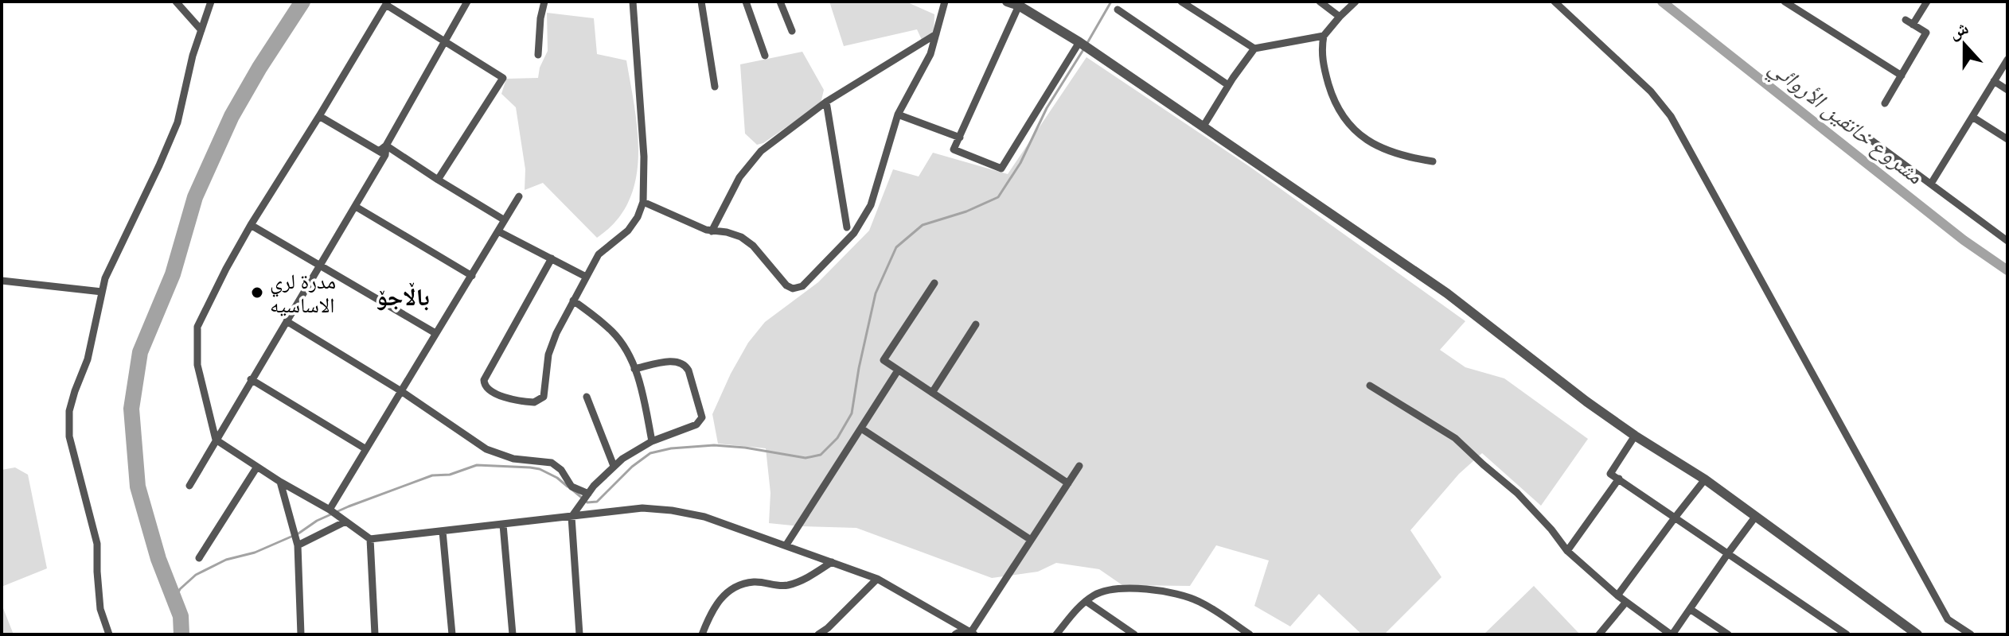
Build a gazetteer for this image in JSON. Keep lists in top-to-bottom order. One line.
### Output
{"districts":["باڵاجۆ"],"water":["مشروع خانقين الأروائي"],"places":["مدرة لري الاساسیه"],"north":"top"}
